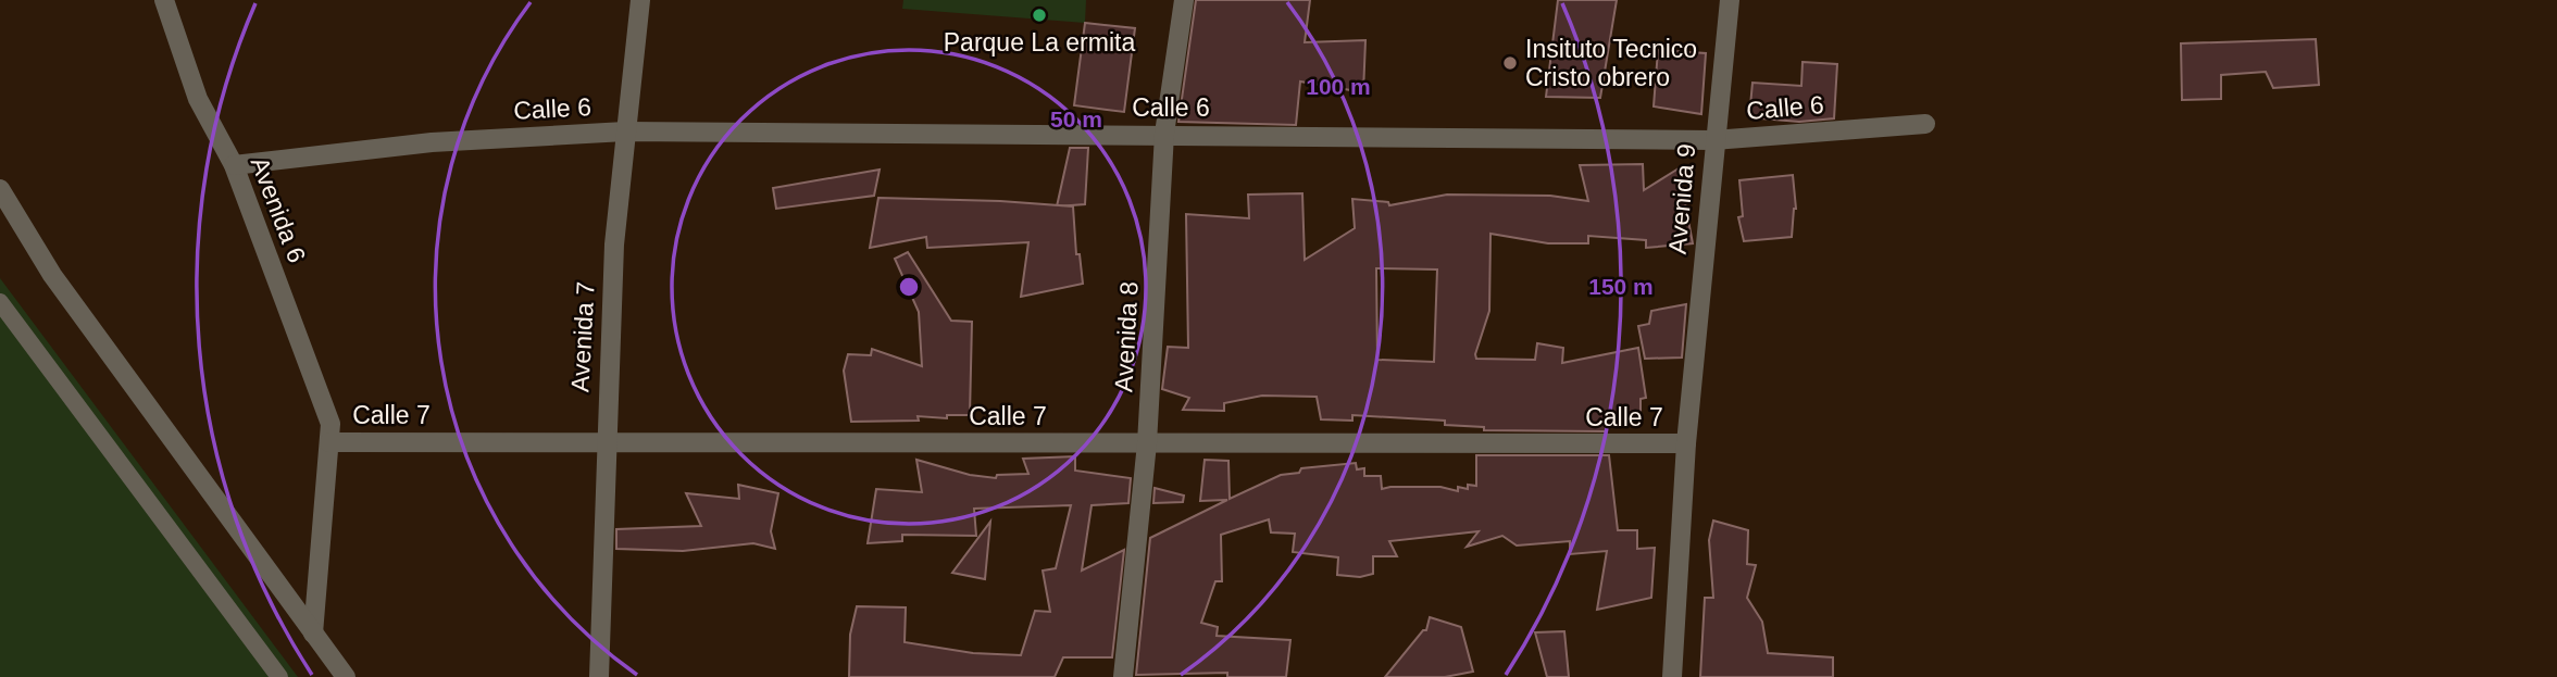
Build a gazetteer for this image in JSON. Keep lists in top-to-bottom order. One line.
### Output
{"streets":{"street":["Calle 6","Avenida 9","Avenida 6","Avenida 7","Avenida 8","Calle 7"]},"crossings":[["Calle 6","Avenida 9"],["Calle 6","Avenida 6"],["Calle 6","Avenida 7"],["Calle 6","Avenida 8"],["Avenida 9","Calle 7"],["Avenida 6","Calle 7"],["Avenida 7","Calle 7"],["Avenida 8","Calle 7"]],"places":["Parque La ermita","Insituto Tecnico Cristo obrero"],"rings":["100 m","50 m","150 m"]}
